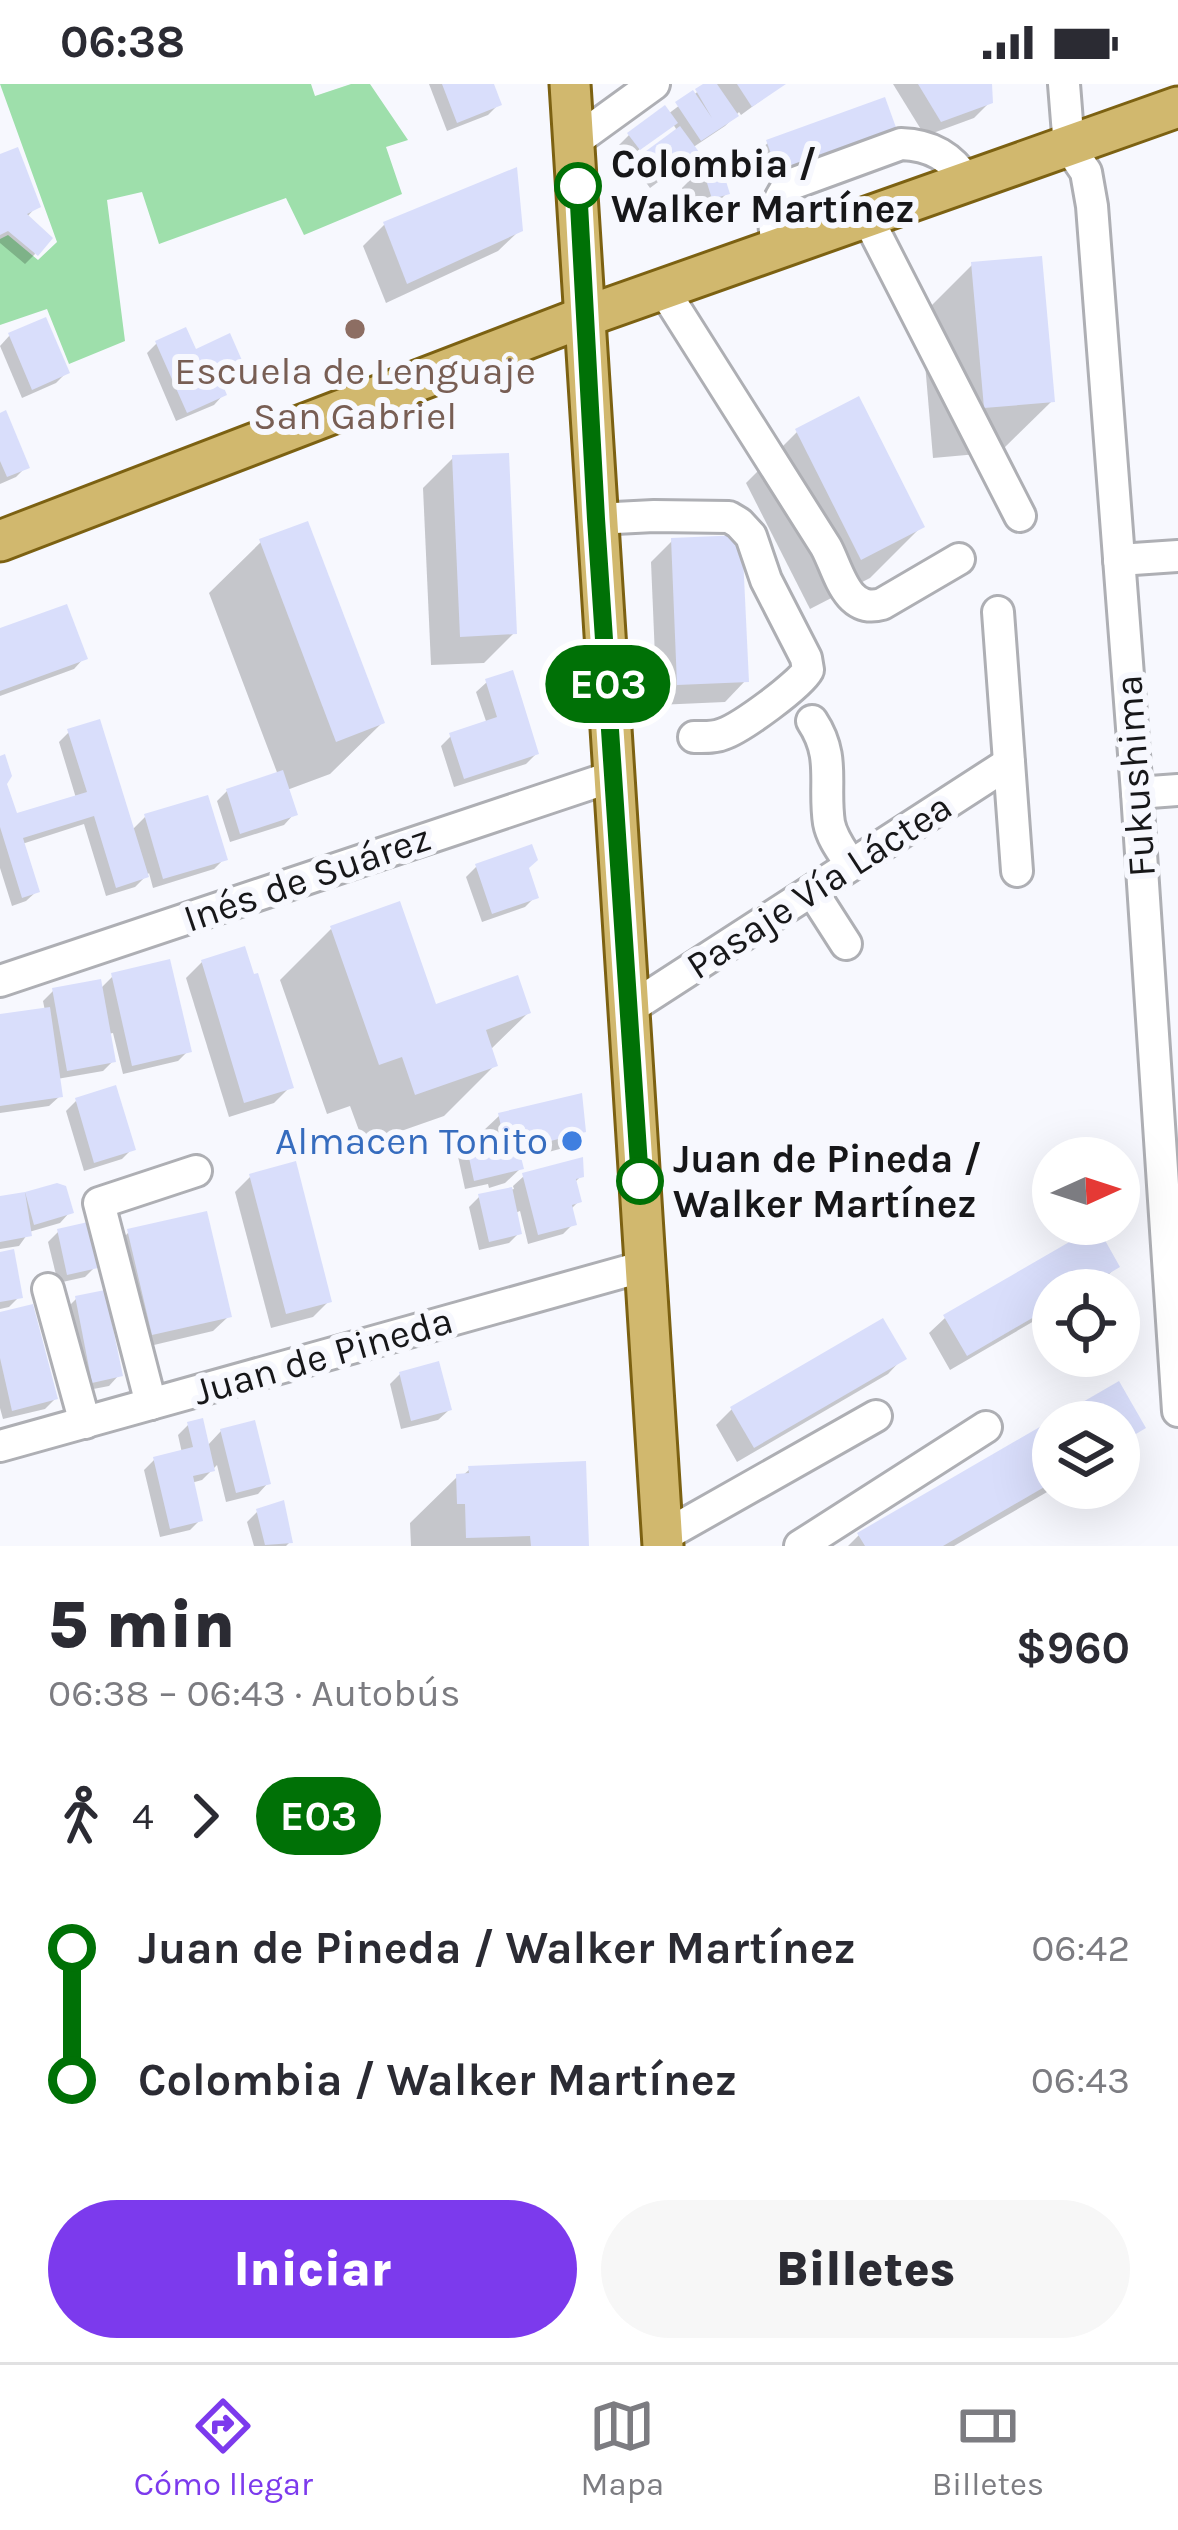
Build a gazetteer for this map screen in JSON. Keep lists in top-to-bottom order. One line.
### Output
{"streets":{"street":["Fukushima","Inés de Suárez","Pasaje Vía Láctea","Juan de Pineda"]},"places":["Colombia / Walker Martínez","Escuela de Lenguaje San Gabriel","Almacen Tonito","Juan de Pineda / Walker Martínez"],"lines":["bus line E03"],"north":"right","page":{"status":"06:38","on_map":"E03","heading":["5 min","06:38 – 06:43 · Autobús","$960"],"legs":["4","E03"],"list":[{"name":"Juan de Pineda / Walker Martínez","value":"06:42"},{"name":"Colombia / Walker Martínez","value":"06:43"}],"buttons":["Iniciar","Billetes"],"tabs":["Cómo llegar","Mapa","Billetes"]}}
